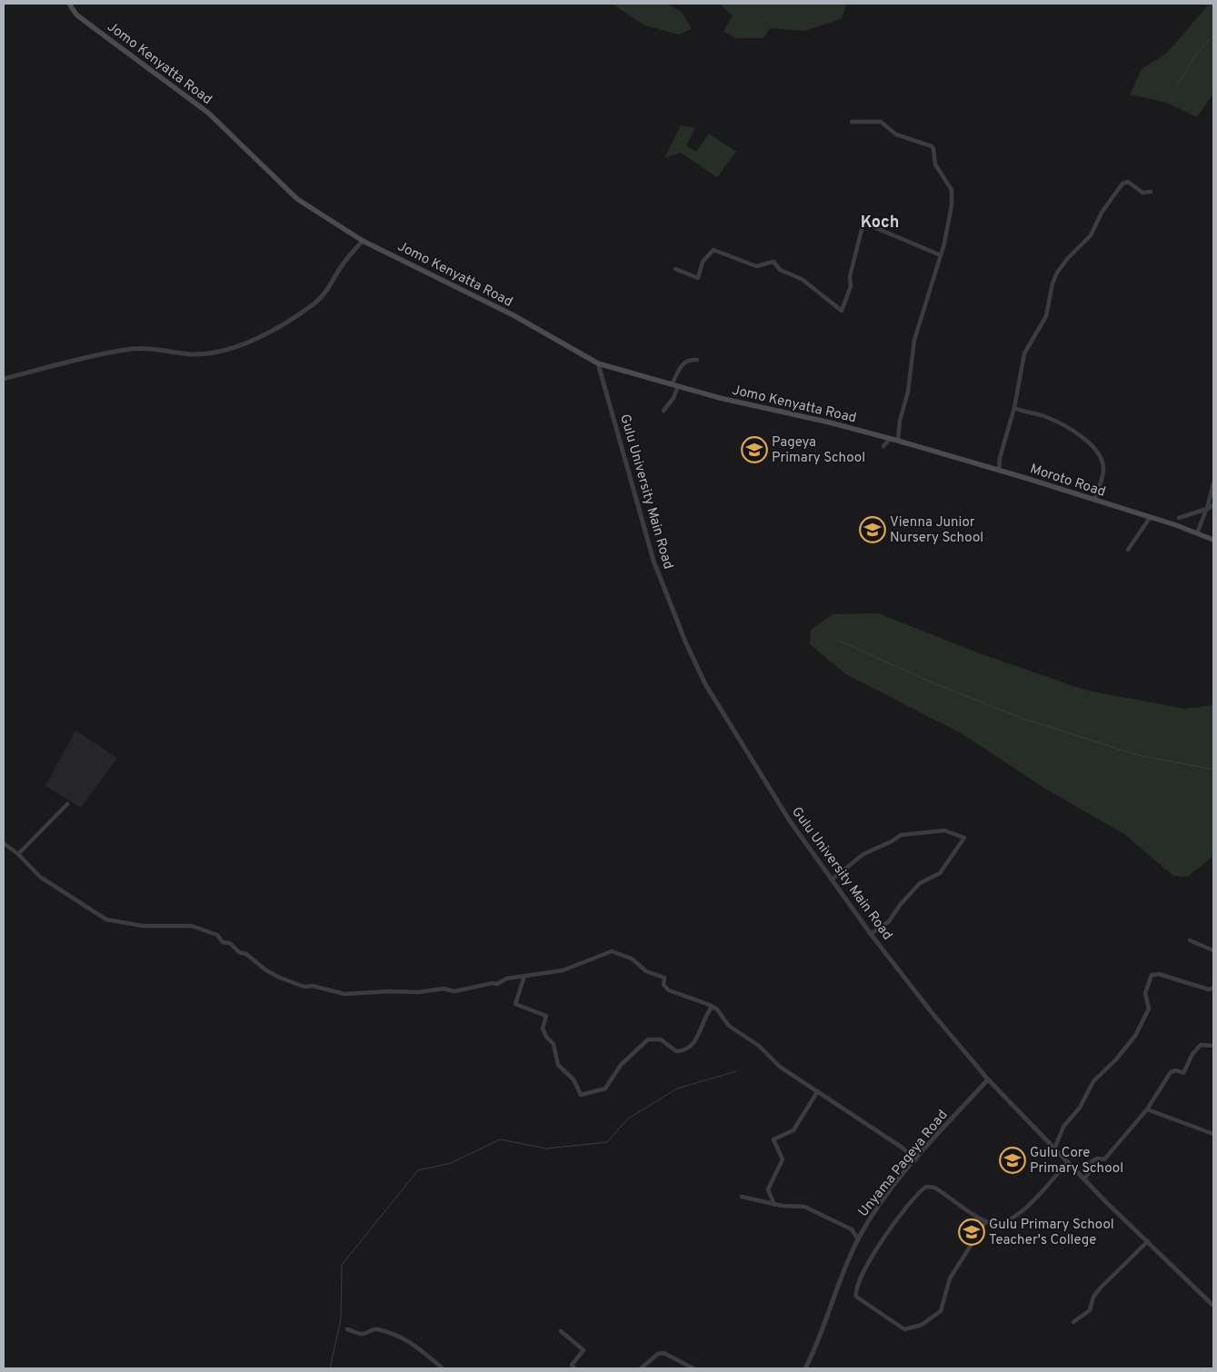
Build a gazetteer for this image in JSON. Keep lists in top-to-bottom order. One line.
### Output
{"streets":{"main road":["Jomo Kenyatta Road","Moroto Road"],"street":["Gulu University Main Road","Unyama Pageya Road"]},"crossings":[["Jomo Kenyatta Road","Moroto Road"],["Jomo Kenyatta Road","Gulu University Main Road"],["Gulu University Main Road","Unyama Pageya Road"]],"districts":["Koch"],"places":{"school or university":["Pageya Primary School","Vienna Junior Nursery School","Gulu Core Primary School","Gulu Primary School Teacher's College"]}}
